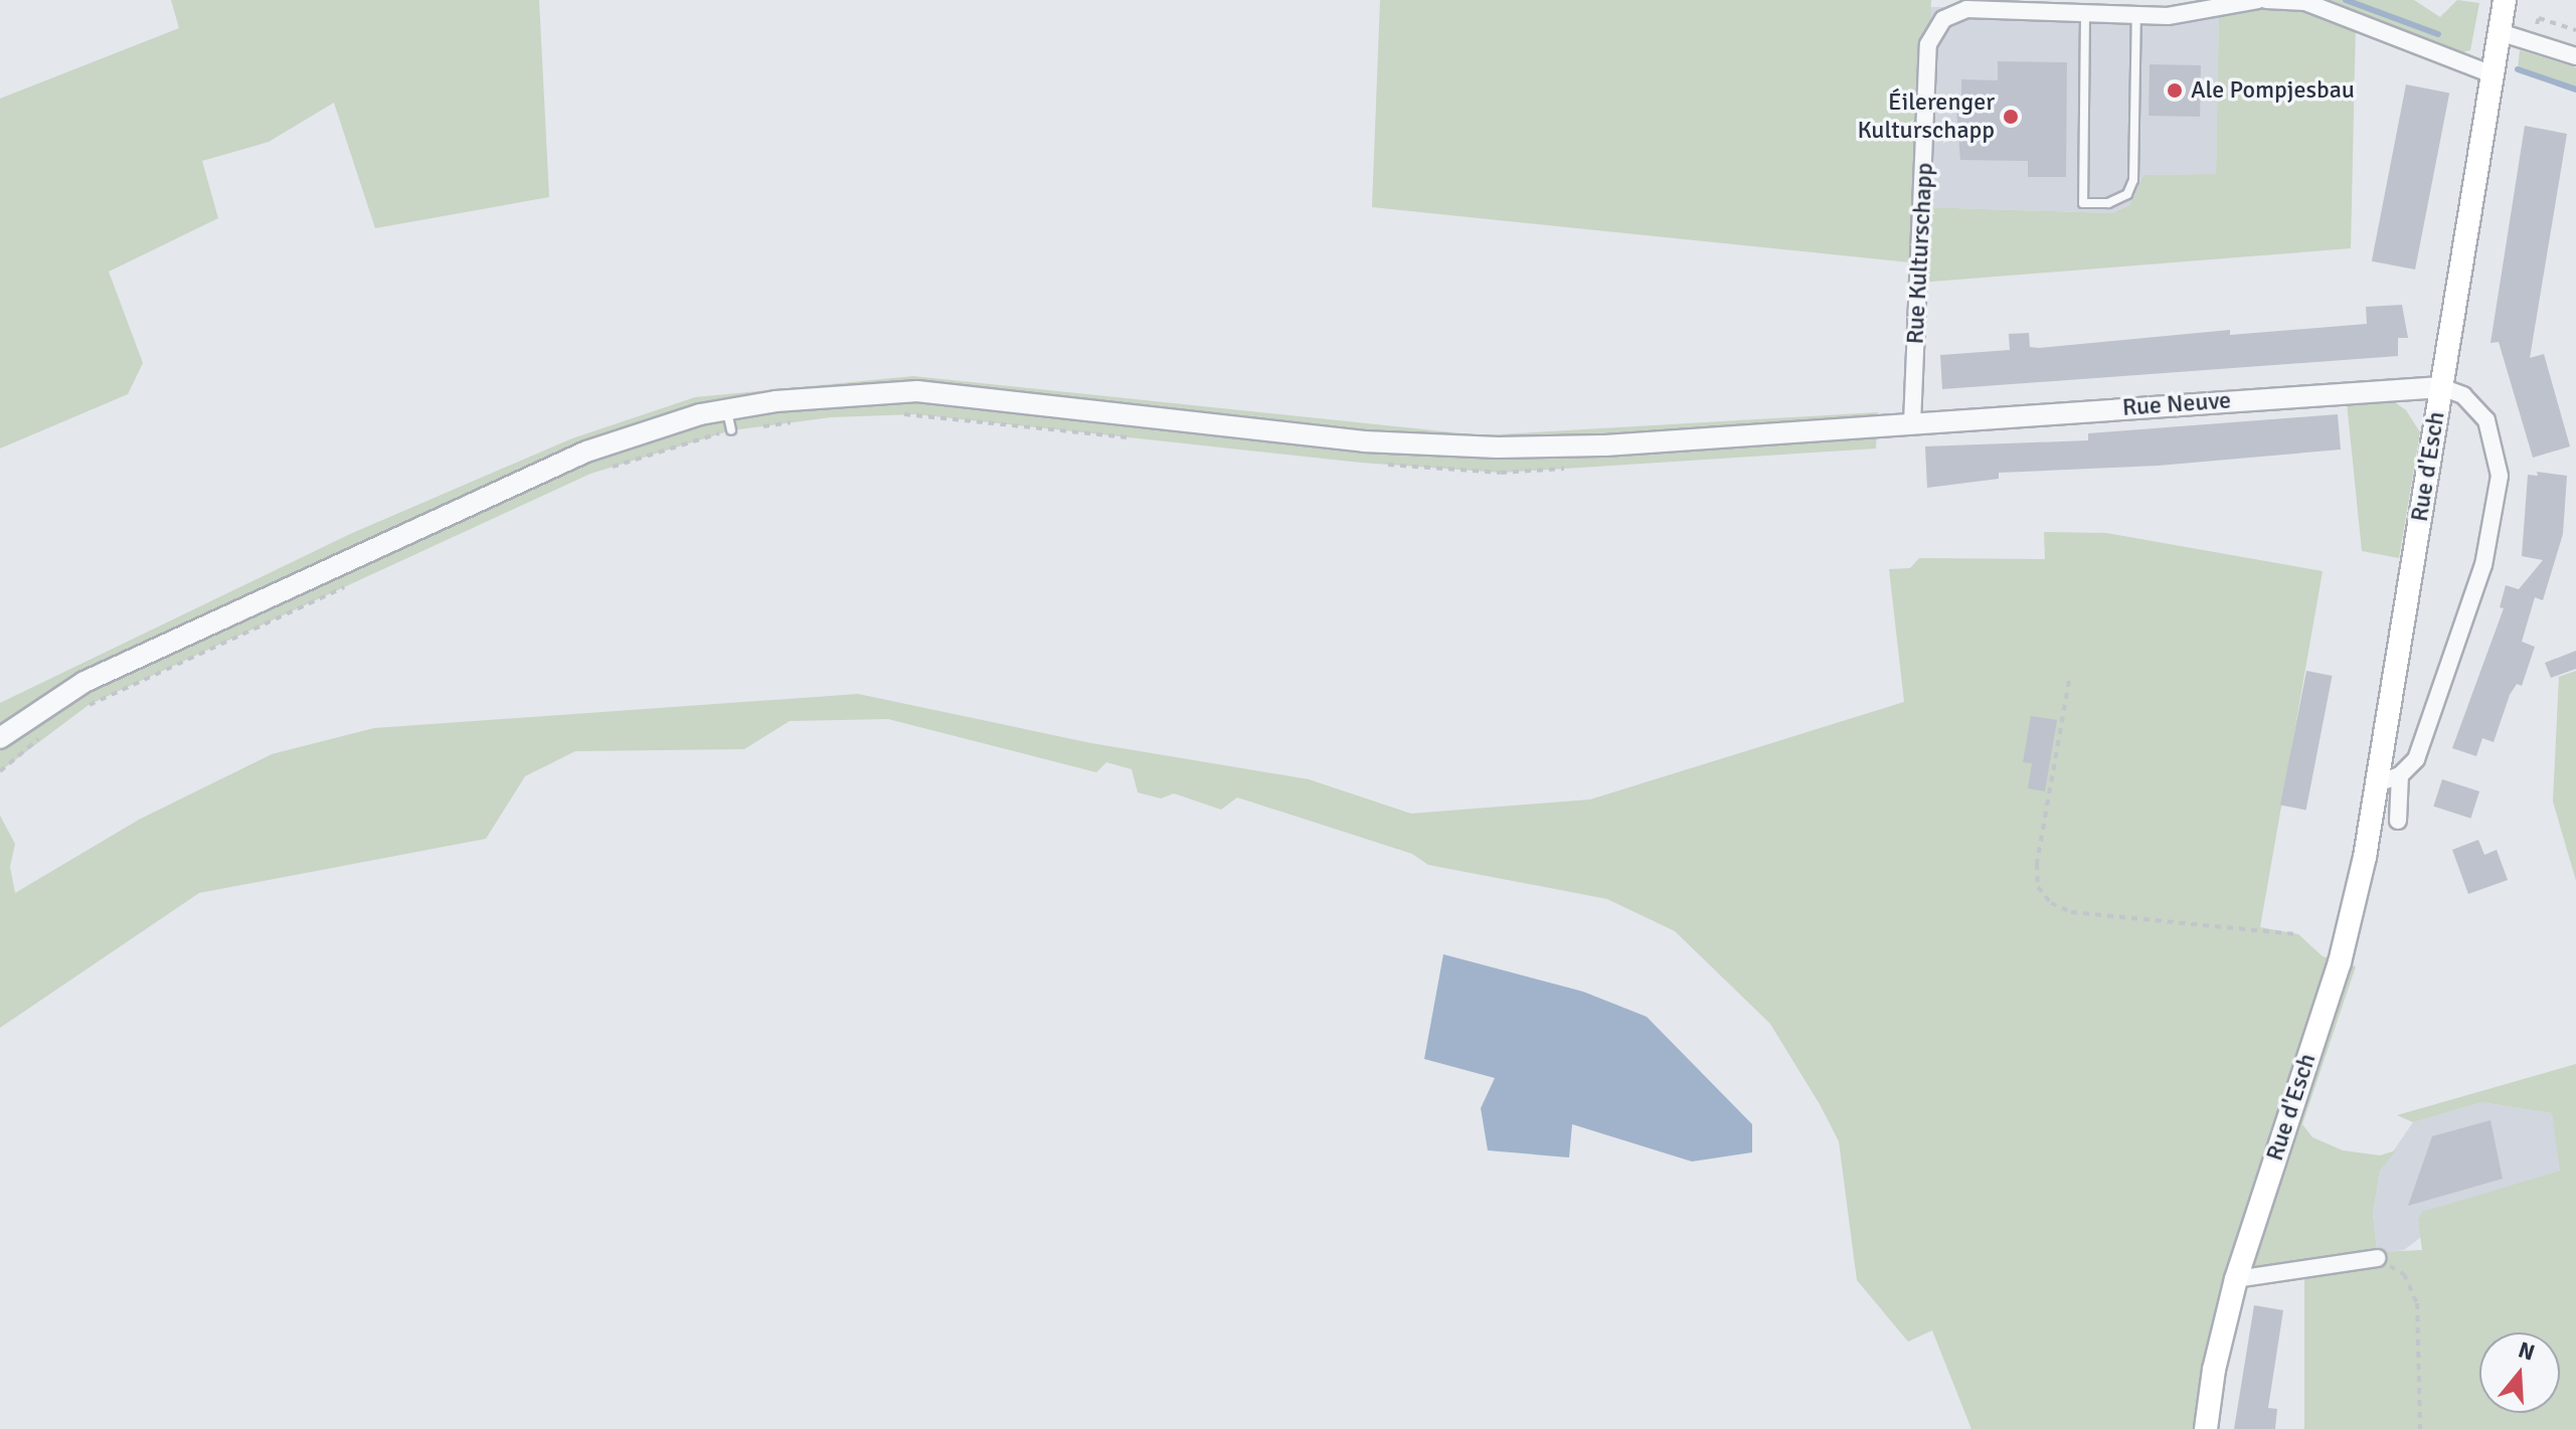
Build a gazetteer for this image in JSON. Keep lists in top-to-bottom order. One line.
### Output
{"streets":{"main road":["Rue d'Esch"],"street":["Rue Kulturschapp","Rue Neuve"]},"crossings":[["Rue Kulturschapp","Rue Neuve"],["Rue Neuve","Rue d'Esch"]],"places":["Ale Pompjesbau","Éilerenger Kulturschapp"],"north":"top"}
